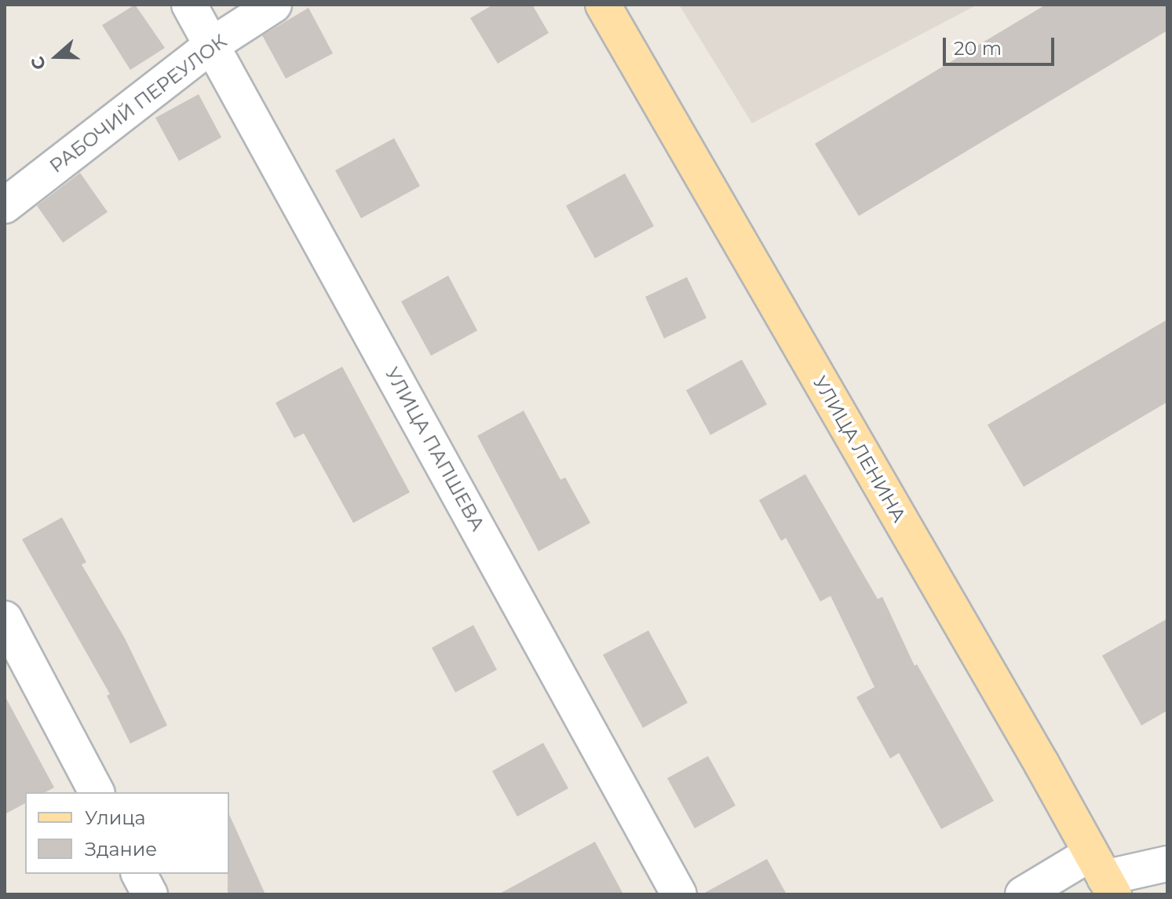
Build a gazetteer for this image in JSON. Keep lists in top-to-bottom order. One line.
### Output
{"streets":{"main road":["УЛИЦА ЛЕНИНА"],"street":["РАБОЧИЙ ПЕРЕУЛОК","УЛИЦА ПАПШЕВА"]},"crossings":[["РАБОЧИЙ ПЕРЕУЛОК","УЛИЦА ПАПШЕВА"]],"legend":["Улица","Здание"],"scale_bar":"20 m","north":"left"}
